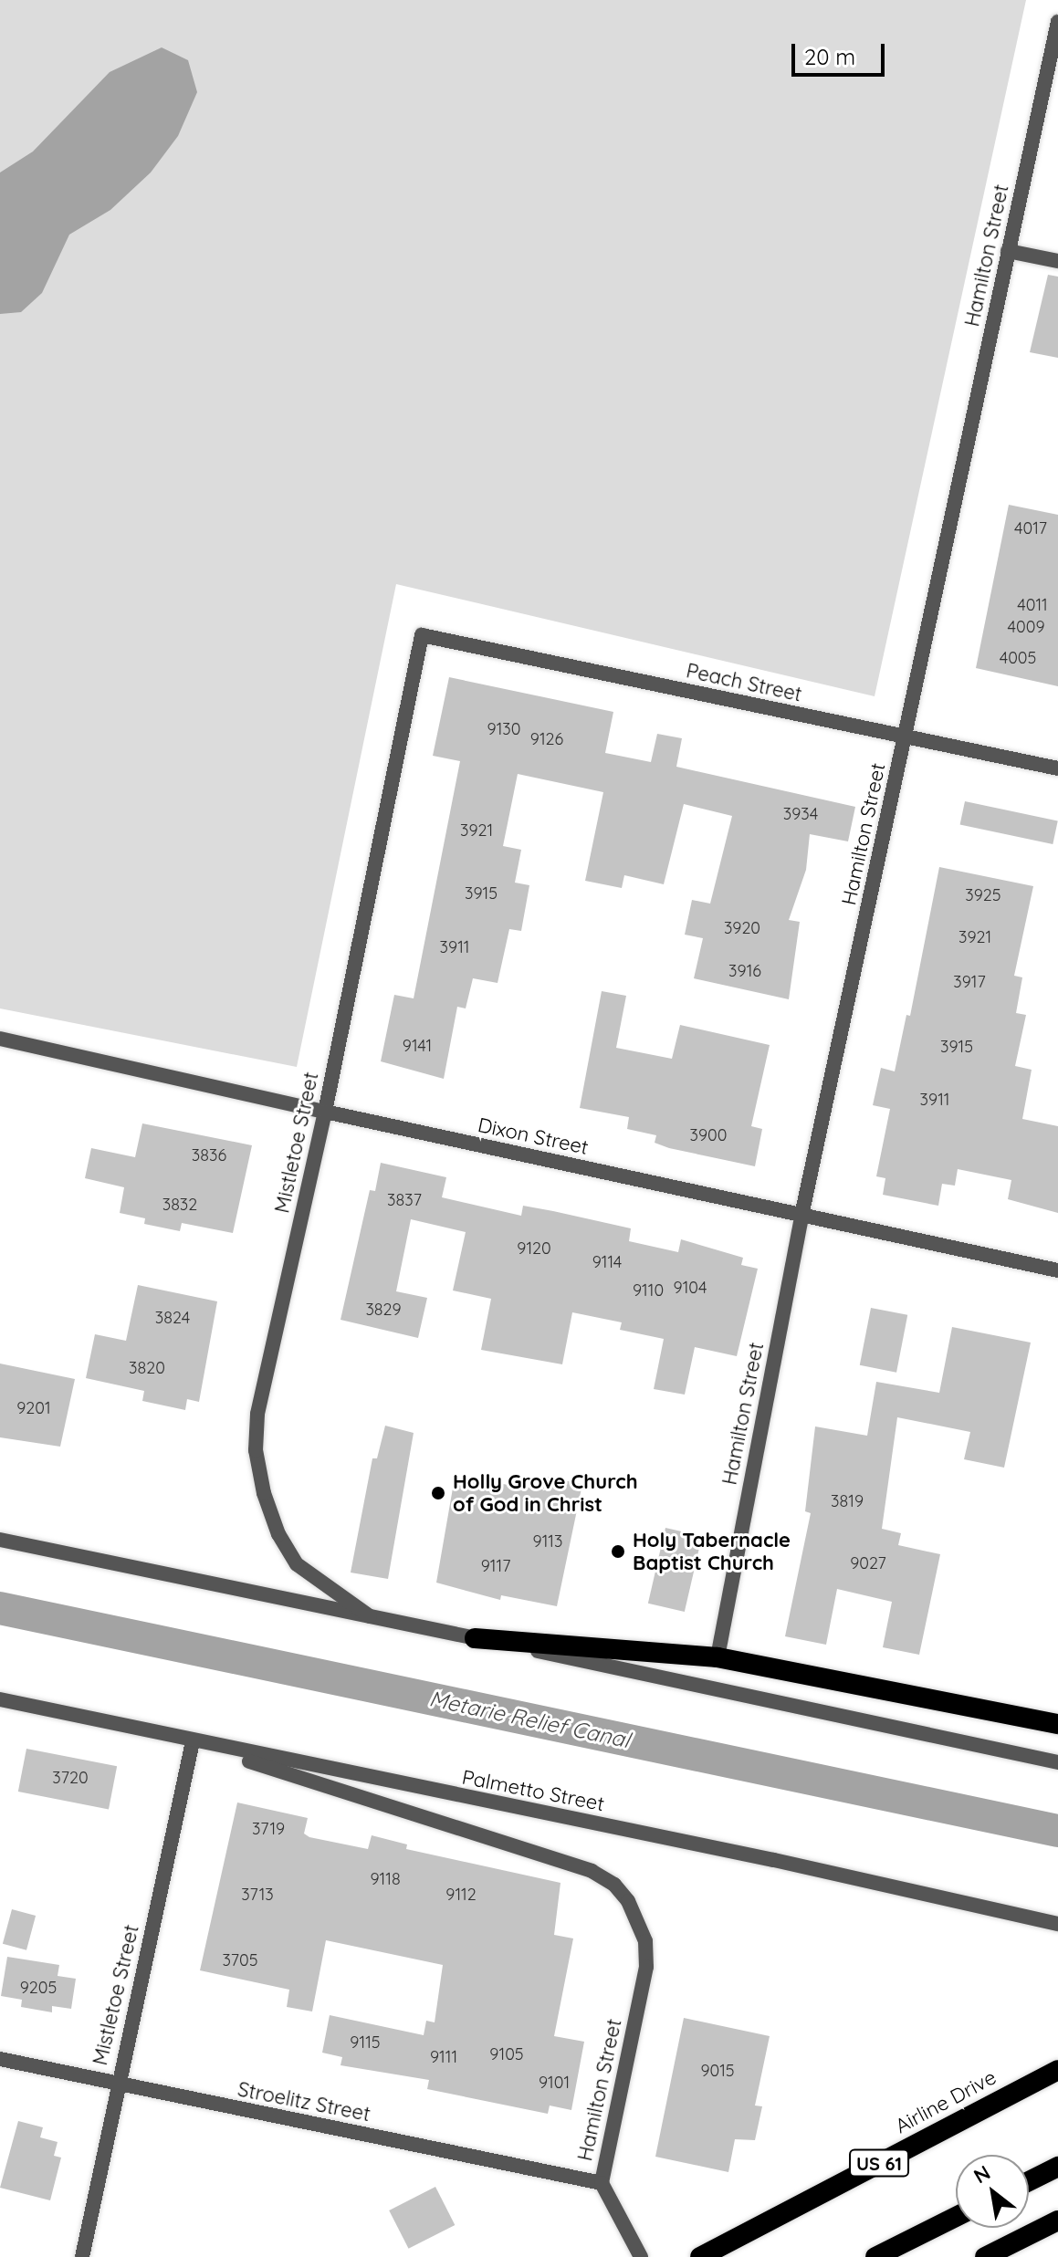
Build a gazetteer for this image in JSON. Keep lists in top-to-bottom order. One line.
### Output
{"streets":{"highway":["Airline Drive","US 61"],"street":["Hamilton Street","Peach Street","Dixon Street","Mistletoe Street","Palmetto Street","Stroelitz Street"]},"crossings":[["Hamilton Street","Peach Street"],["Hamilton Street","Dixon Street"],["Hamilton Street","Mistletoe Street"],["Hamilton Street","Palmetto Street"],["Hamilton Street","Stroelitz Street"],["Peach Street","Mistletoe Street"],["Dixon Street","Mistletoe Street"],["Mistletoe Street","Palmetto Street"],["Mistletoe Street","Stroelitz Street"]],"water":["Metarie Relief Canal"],"places":["Holly Grove Church of God in Christ","Holy Tabernacle Baptist Church"],"house_numbers":["4017","4011","4009","4005","9130","9126","3934","3921","3915","3925","3920","3921","3911","3916","3917","9141","3915","3911","3900","3836","3837","3832","9120","9114","9104","9110","3829","3824","3820","9201","3819","9113","9027","9117","3720","3719","9118","3713","9112","3705","9205","9115","9105","9111","9015","9101"],"scale_bar":"20 m","north":"top left"}
